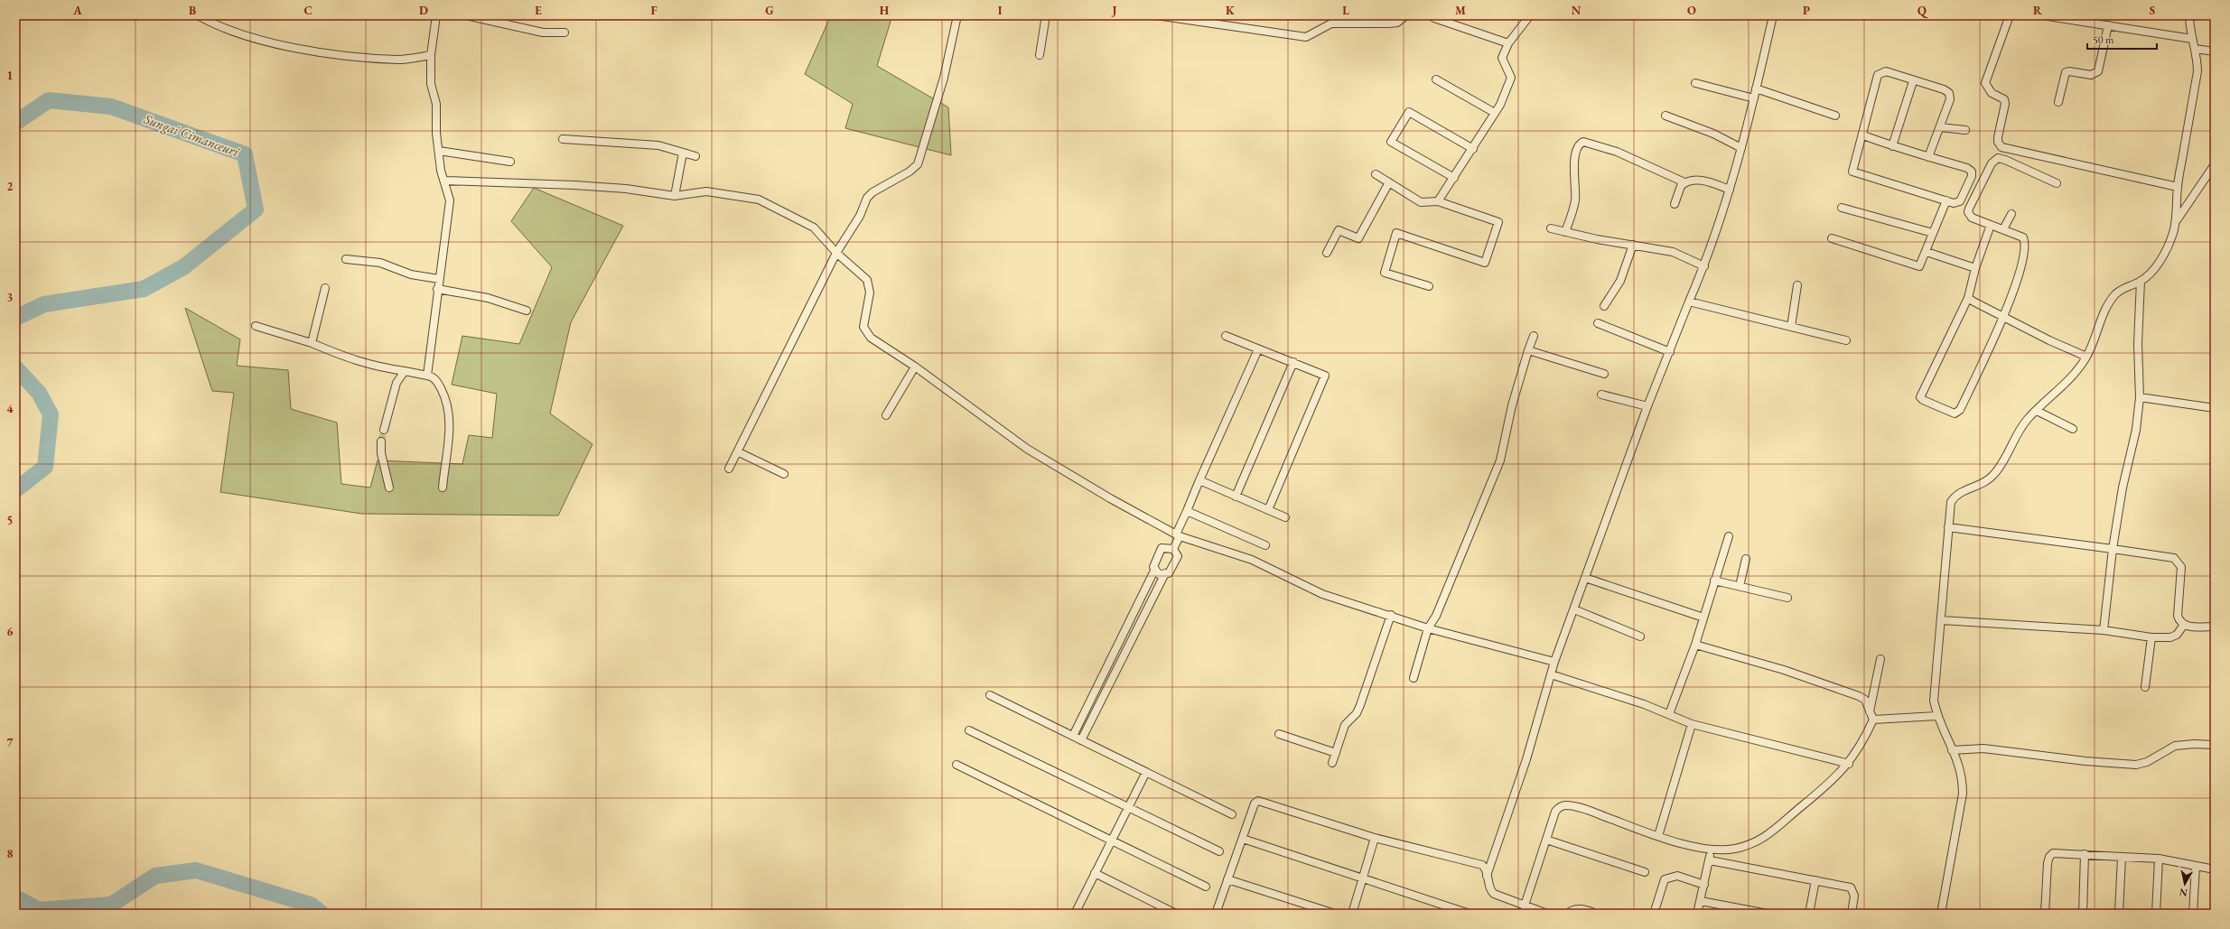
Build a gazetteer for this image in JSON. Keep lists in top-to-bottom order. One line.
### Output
{"water":["Sungai Cimanceuri"],"scale_bar":"50 m","north":"bottom","grid":{"columns":["A","B","C","D","E","F","G","H","I","J","K","L","M","N","O","P","Q","R","S"],"rows":["1","2","3","4","5","6","7","8"]}}
